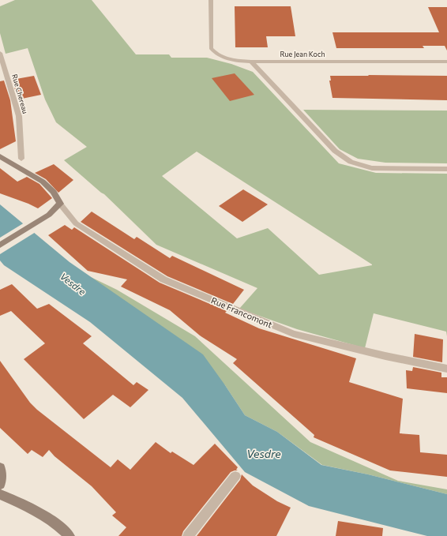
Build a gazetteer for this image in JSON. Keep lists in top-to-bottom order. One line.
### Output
{"streets":{"street":["Rue Jean Koch","Rue Chereau","Rue Francomont"]},"water":["Vesdre"]}
